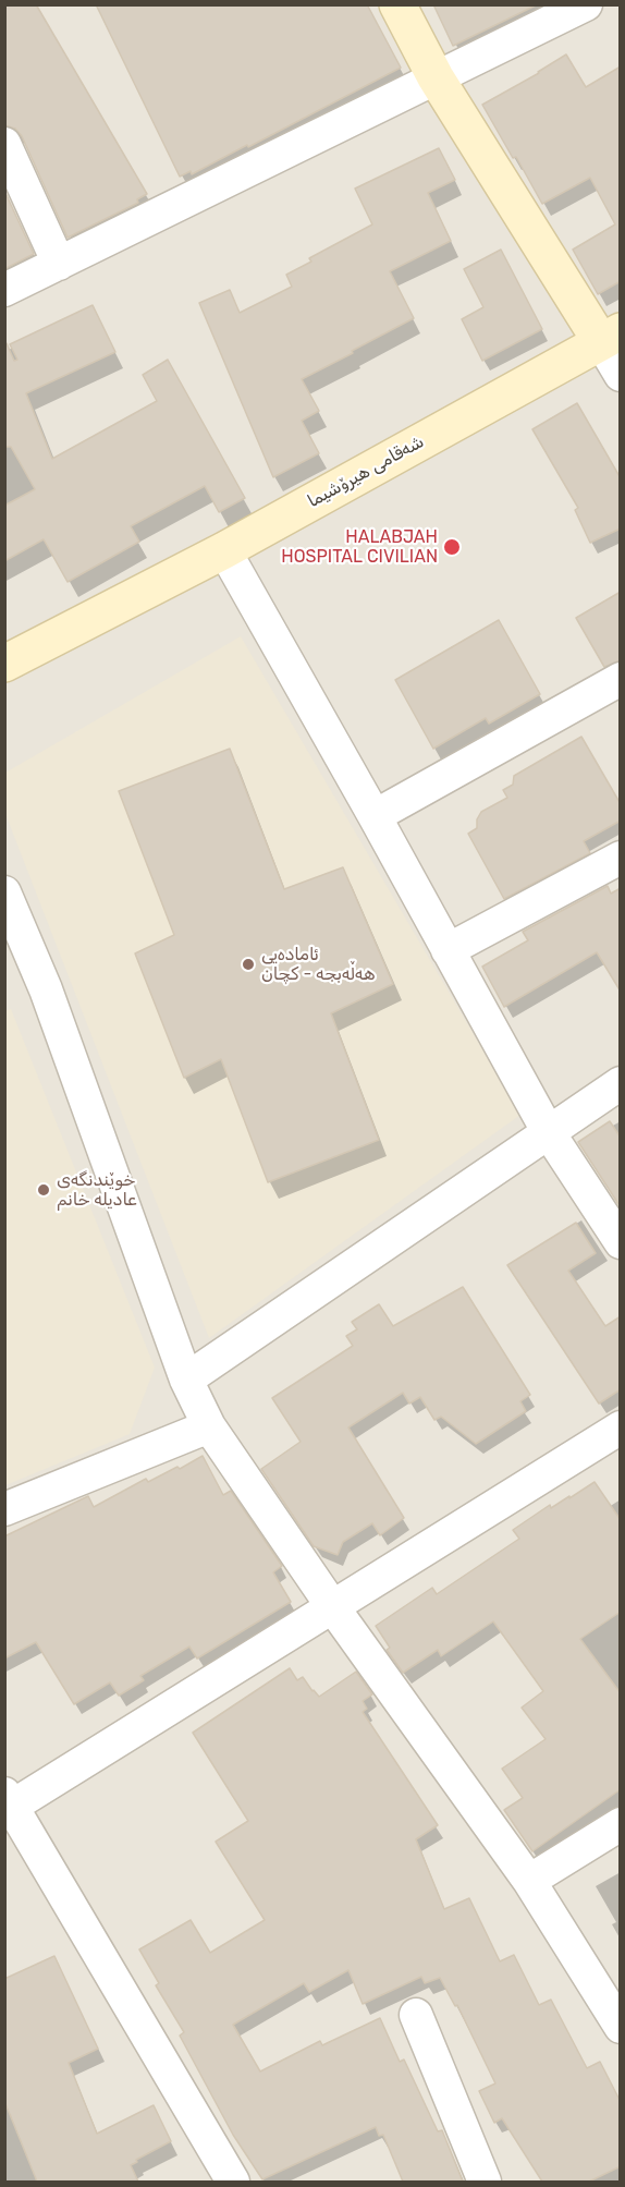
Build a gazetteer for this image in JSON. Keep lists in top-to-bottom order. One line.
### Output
{"streets":{"main road":["شەقامی هیرۆشیما"]},"places":["HALABJAH HOSPITAL CIVILIAN","ئامادەیی هەڵەبجە - کچان","خوێندنگەی عادیلە خانم"]}
